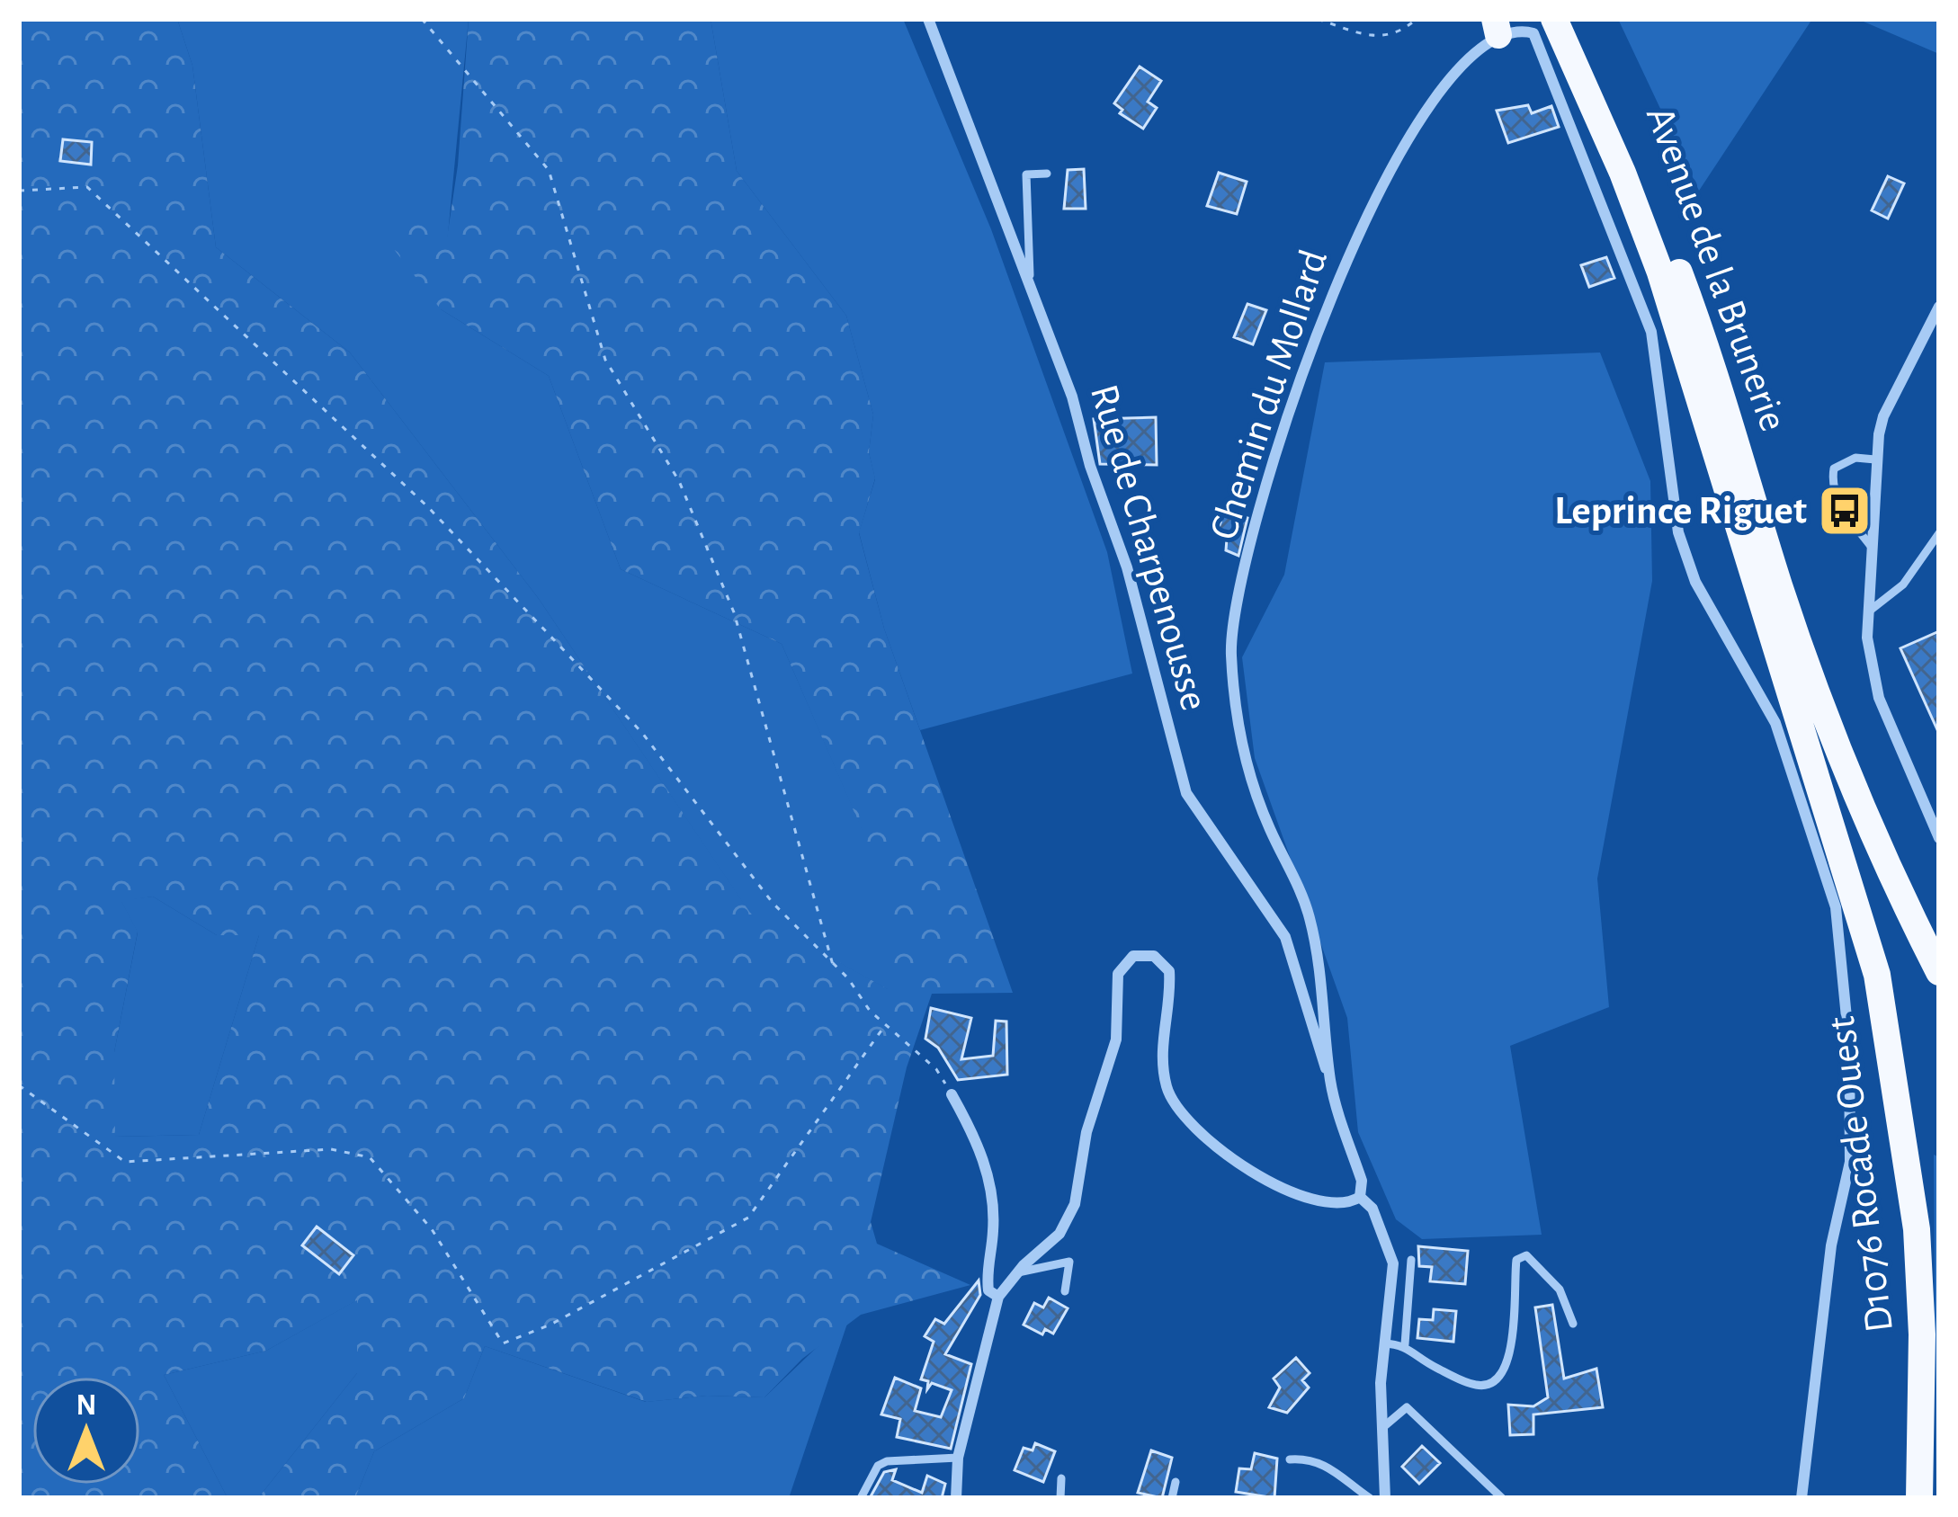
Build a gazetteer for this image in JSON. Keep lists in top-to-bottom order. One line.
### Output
{"streets":{"main road":["Avenue de la Brunerie","D1076 Rocade Ouest"],"street":["Chemin du Mollard","Rue de Charpenousse"]},"crossings":[["Chemin du Mollard","Rue de Charpenousse"]],"places":{"bus stop":["Leprince Riguet"]},"north":"top"}
